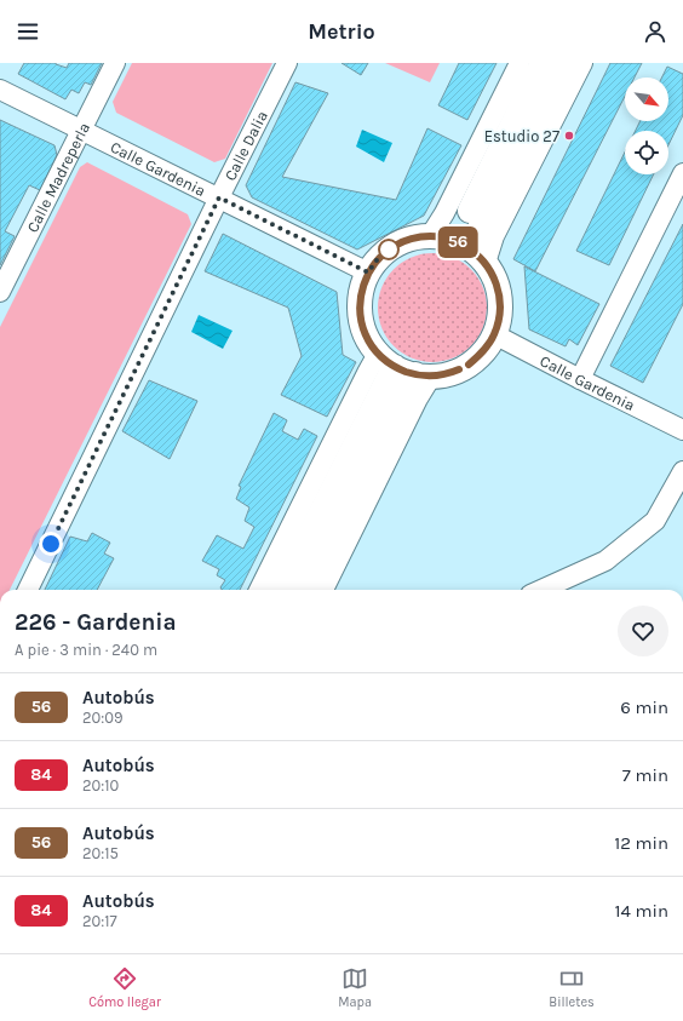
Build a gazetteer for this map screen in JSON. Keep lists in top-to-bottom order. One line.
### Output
{"streets":{"street":["Calle Dalia","Calle Gardenia","Calle Madreperla"]},"crossings":[["Calle Dalia","Calle Gardenia"],["Calle Gardenia","Calle Madreperla"]],"places":["Estudio 27"],"lines":["bus line 56"],"north":"bottom right","page":{"header":"Metrio","on_map":"56","heading":["226 - Gardenia","A pie · 3 min · 240 m"],"list":[{"mark":"56","name":"Autobús","note":"20:09","value":"6 min"},{"mark":"84","name":"Autobús","note":"20:10","value":"7 min"},{"mark":"56","name":"Autobús","note":"20:15","value":"12 min"},{"mark":"84","name":"Autobús","note":"20:17","value":"14 min"}],"tabs":["Cómo llegar","Mapa","Billetes"]}}
